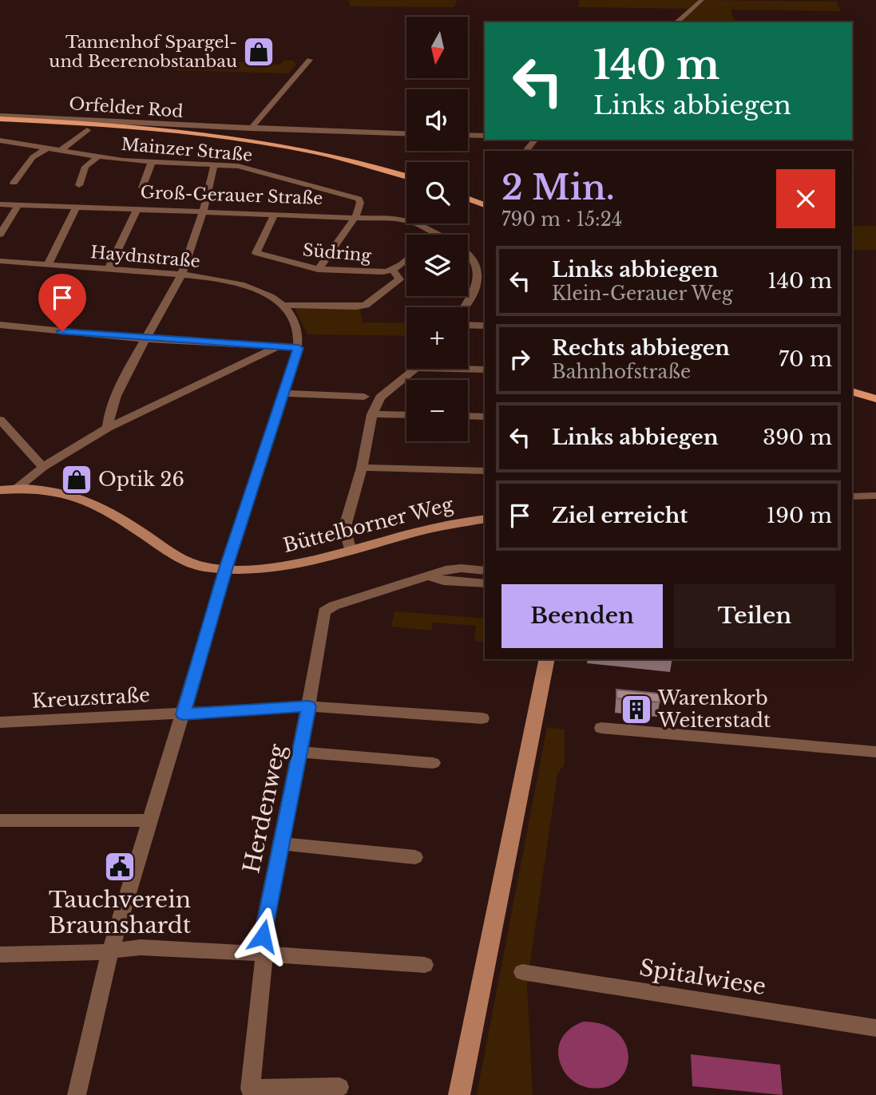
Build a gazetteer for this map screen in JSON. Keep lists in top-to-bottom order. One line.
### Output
{"streets":{"street":["Orfelder Rod","Mainzer Straße","Groß-Gerauer Straße","Südring","Haydnstraße","Büttelborner Weg","Kreuzstraße","Herdenweg","Spitalwiese"]},"crossings":[["Mainzer Straße","Groß-Gerauer Straße"],["Groß-Gerauer Straße","Südring"],["Südring","Haydnstraße"],["Kreuzstraße","Herdenweg"]],"places":{"shop":["Tannenhof Spargel- und Beerenobstanbau","Optik 26"],"building":["Warenkorb Weiterstadt"],"public building":["Tauchverein Braunshardt"]},"north":"bottom","page":{"map_buttons":["+","−"],"turn":["140 m","Links abbiegen"],"heading":["2 Min.","790 m · 15:24"],"list":[{"name":"Links abbiegen","note":"Klein-Gerauer Weg","value":"140 m"},{"name":"Rechts abbiegen","note":"Bahnhofstraße","value":"70 m"},{"name":"Links abbiegen","value":"390 m"},{"name":"Ziel erreicht","value":"190 m"}],"buttons":["Beenden","Teilen"]}}
